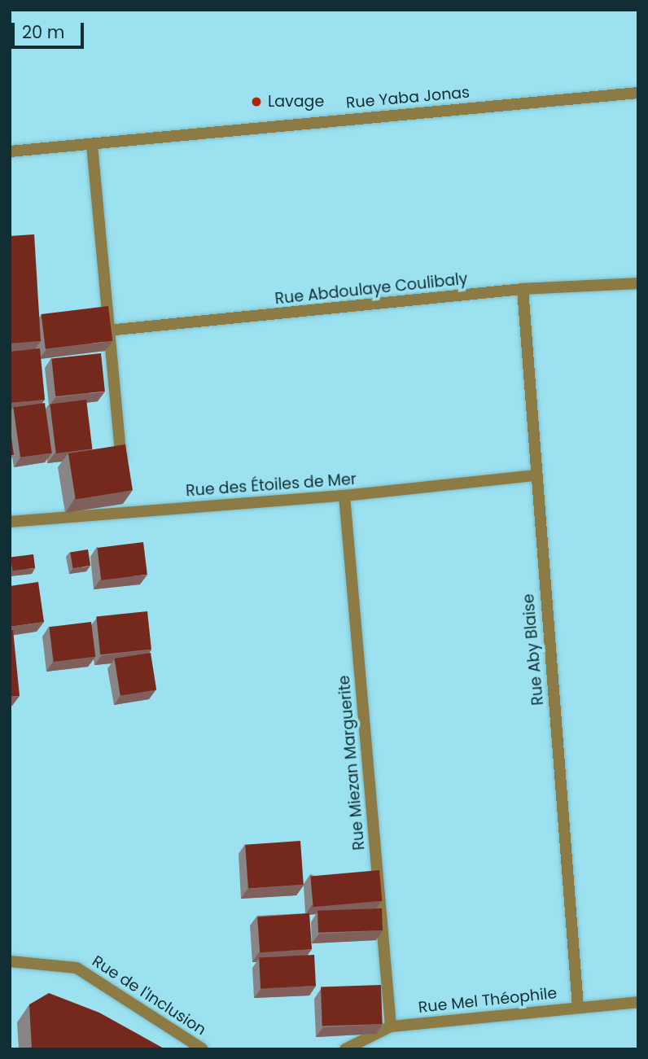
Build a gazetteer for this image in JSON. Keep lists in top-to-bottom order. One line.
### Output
{"streets":{"street":["Rue Yaba Jonas","Rue Abdoulaye Coulibaly","Rue des Étoiles de Mer","Rue Aby Blaise","Rue Miezan Marguerite","Rue de l'Inclusion","Rue Mel Théophile"]},"crossings":[["Rue Abdoulaye Coulibaly","Rue Aby Blaise"],["Rue des Étoiles de Mer","Rue Aby Blaise"],["Rue des Étoiles de Mer","Rue Miezan Marguerite"],["Rue Aby Blaise","Rue Mel Théophile"],["Rue Miezan Marguerite","Rue Mel Théophile"]],"places":["Lavage"],"scale_bar":"20 m"}
